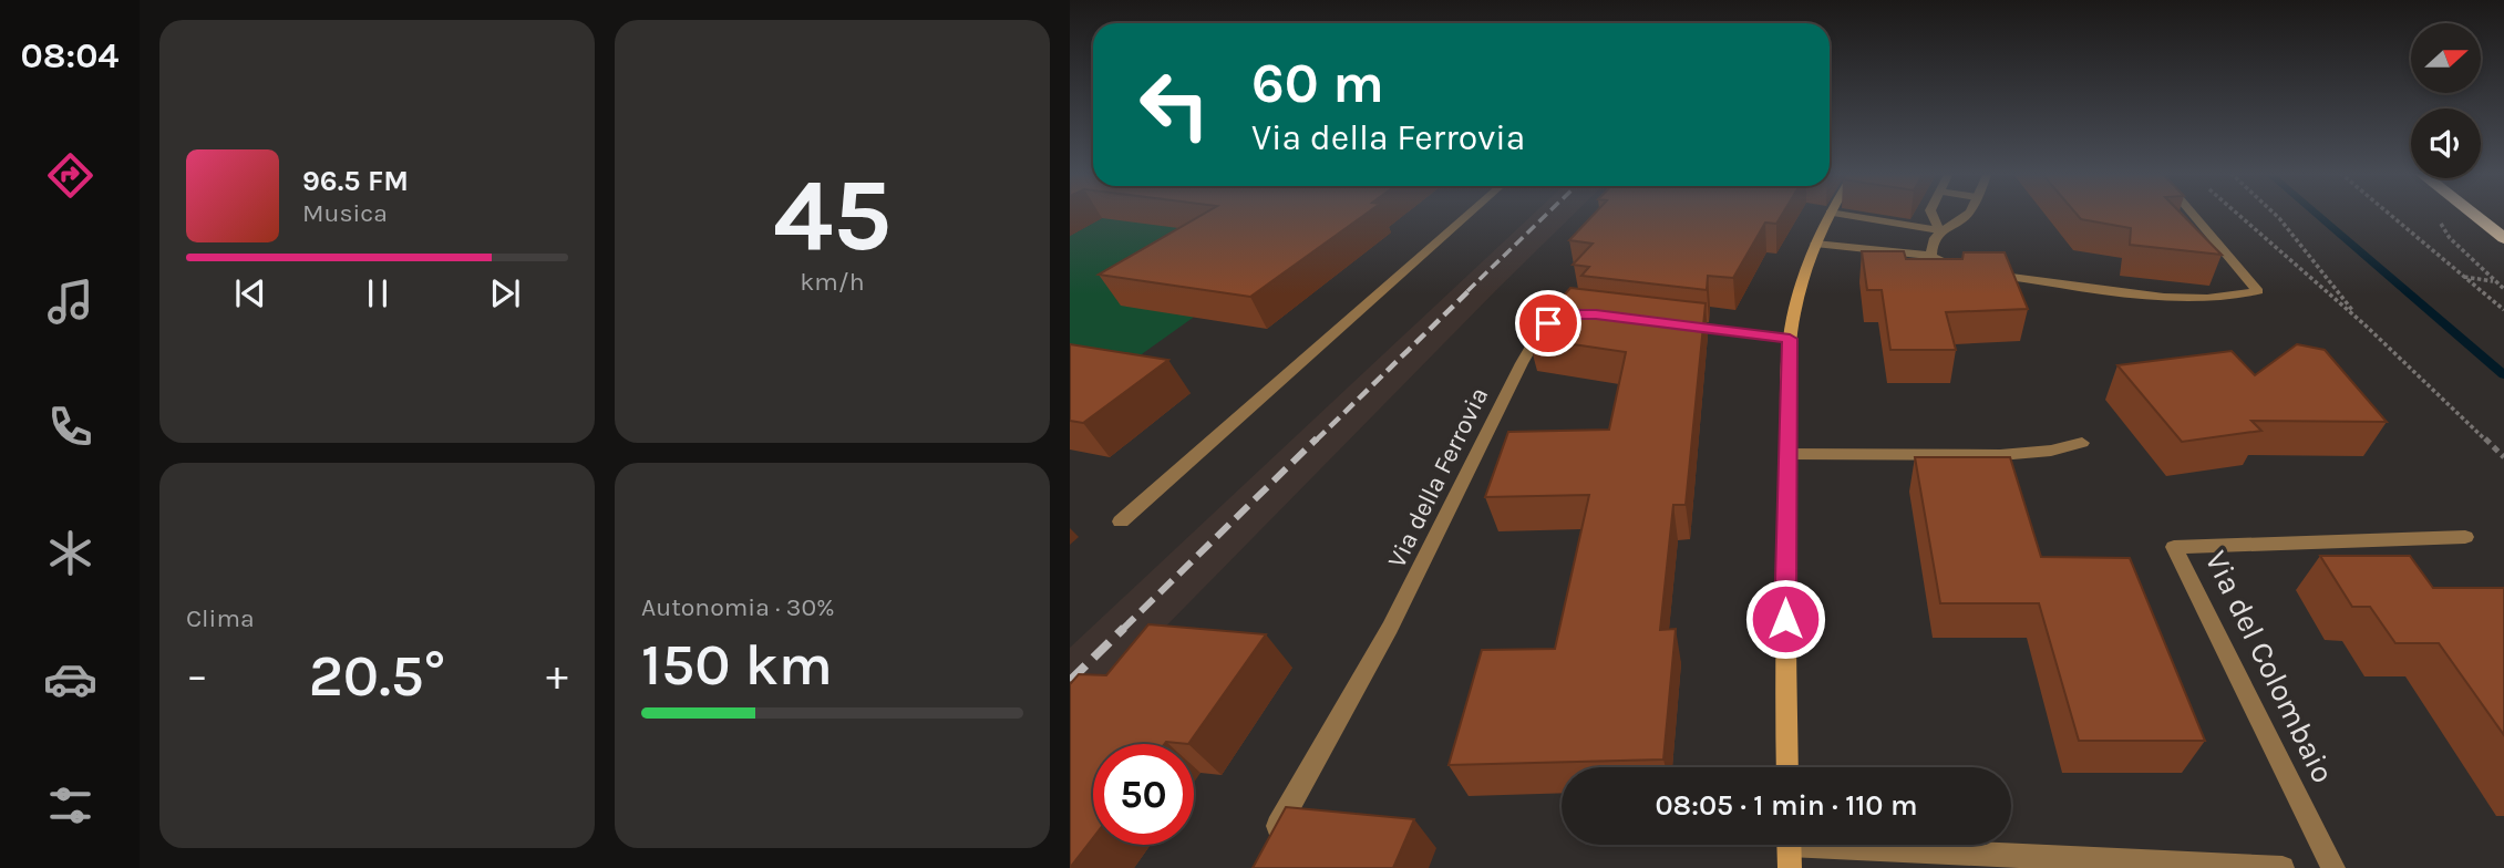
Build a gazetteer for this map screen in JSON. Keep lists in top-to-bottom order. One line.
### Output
{"streets":{"street":["Via della Ferrovia","Via del Colombaio"]},"north":"right","page":{"tabs":"08:04","tile":[["45","km/h"],"Clima",["Autonomia · 30%","150 km"]],"turn":["60 m","Via della Ferrovia"],"song":["96.5 FM","Musica"],"heat":["−","20.5°","+"],"limit":"50","trip":"08:05 · 1 min · 110 m"}}
